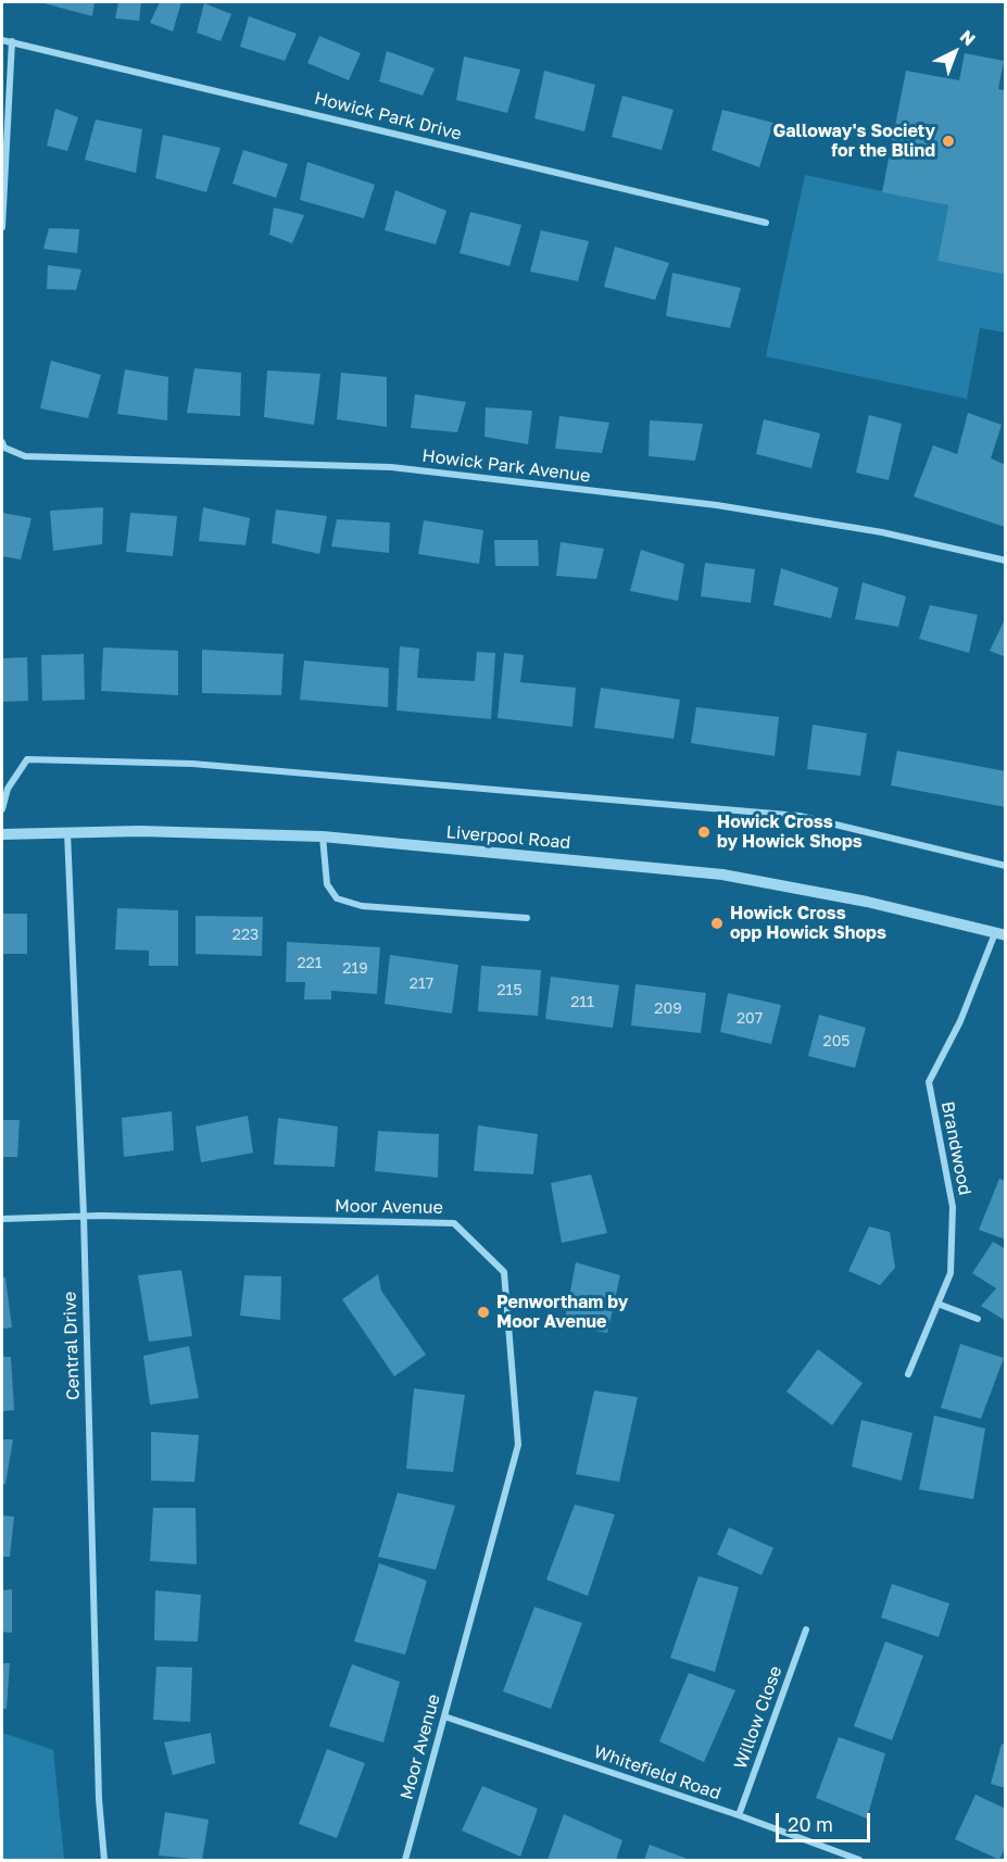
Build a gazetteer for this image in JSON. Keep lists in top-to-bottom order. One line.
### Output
{"streets":{"street":["Howick Park Drive","Howick Park Avenue","Liverpool Road","Brandwood","Moor Avenue","Central Drive","Willow Close","Whitefield Road"]},"crossings":[["Liverpool Road","Brandwood"],["Liverpool Road","Central Drive"],["Moor Avenue","Central Drive"],["Moor Avenue","Whitefield Road"],["Willow Close","Whitefield Road"]],"places":["Galloway's Society for the Blind","Howick Cross by Howick Shops","Howick Cross opp Howick Shops","Penwortham by Moor Avenue"],"house_numbers":["223","221","219","217","215","211","209","207","205"],"scale_bar":"20 m","north":"top right"}
